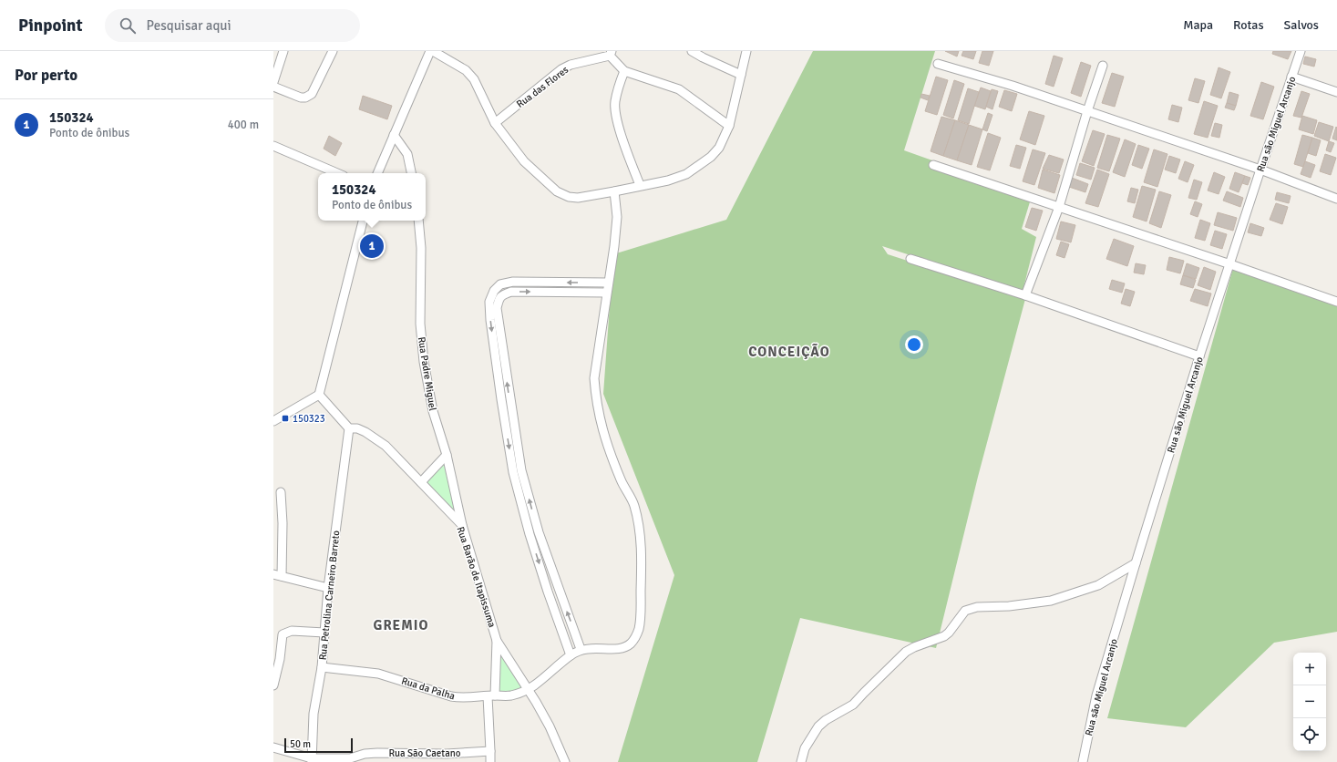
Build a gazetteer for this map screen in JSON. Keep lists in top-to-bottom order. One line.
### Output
{"streets":{"street":["Rua das Flores","Rua são Miguel Arcanjo","Rua Padre Miguel","Rua Barão de Itapissuma","Rua Petrolina Carneiro Barreto","Rua da Palha","Rua São Caetano"]},"crossings":[["Rua Padre Miguel","Rua Barão de Itapissuma"],["Rua Barão de Itapissuma","Rua Petrolina Carneiro Barreto"],["Rua Barão de Itapissuma","Rua da Palha"],["Rua Petrolina Carneiro Barreto","Rua da Palha"],["Rua Petrolina Carneiro Barreto","Rua São Caetano"]],"districts":["CONCEIÇÃO","GREMIO"],"places":{"transit":["150323"]},"scale_bar":"50 m","page":{"header":"Pinpoint","search":"Pesquisar aqui","nav":["Mapa","Rotas","Salvos"],"heading":"Por perto","list":[{"mark":"1","name":"150324","note":"Ponto de ônibus","value":"400 m"}],"popup":["150324","Ponto de ônibus"],"pins":"1","map_buttons":["+","−"],"scale":"50 m"}}
